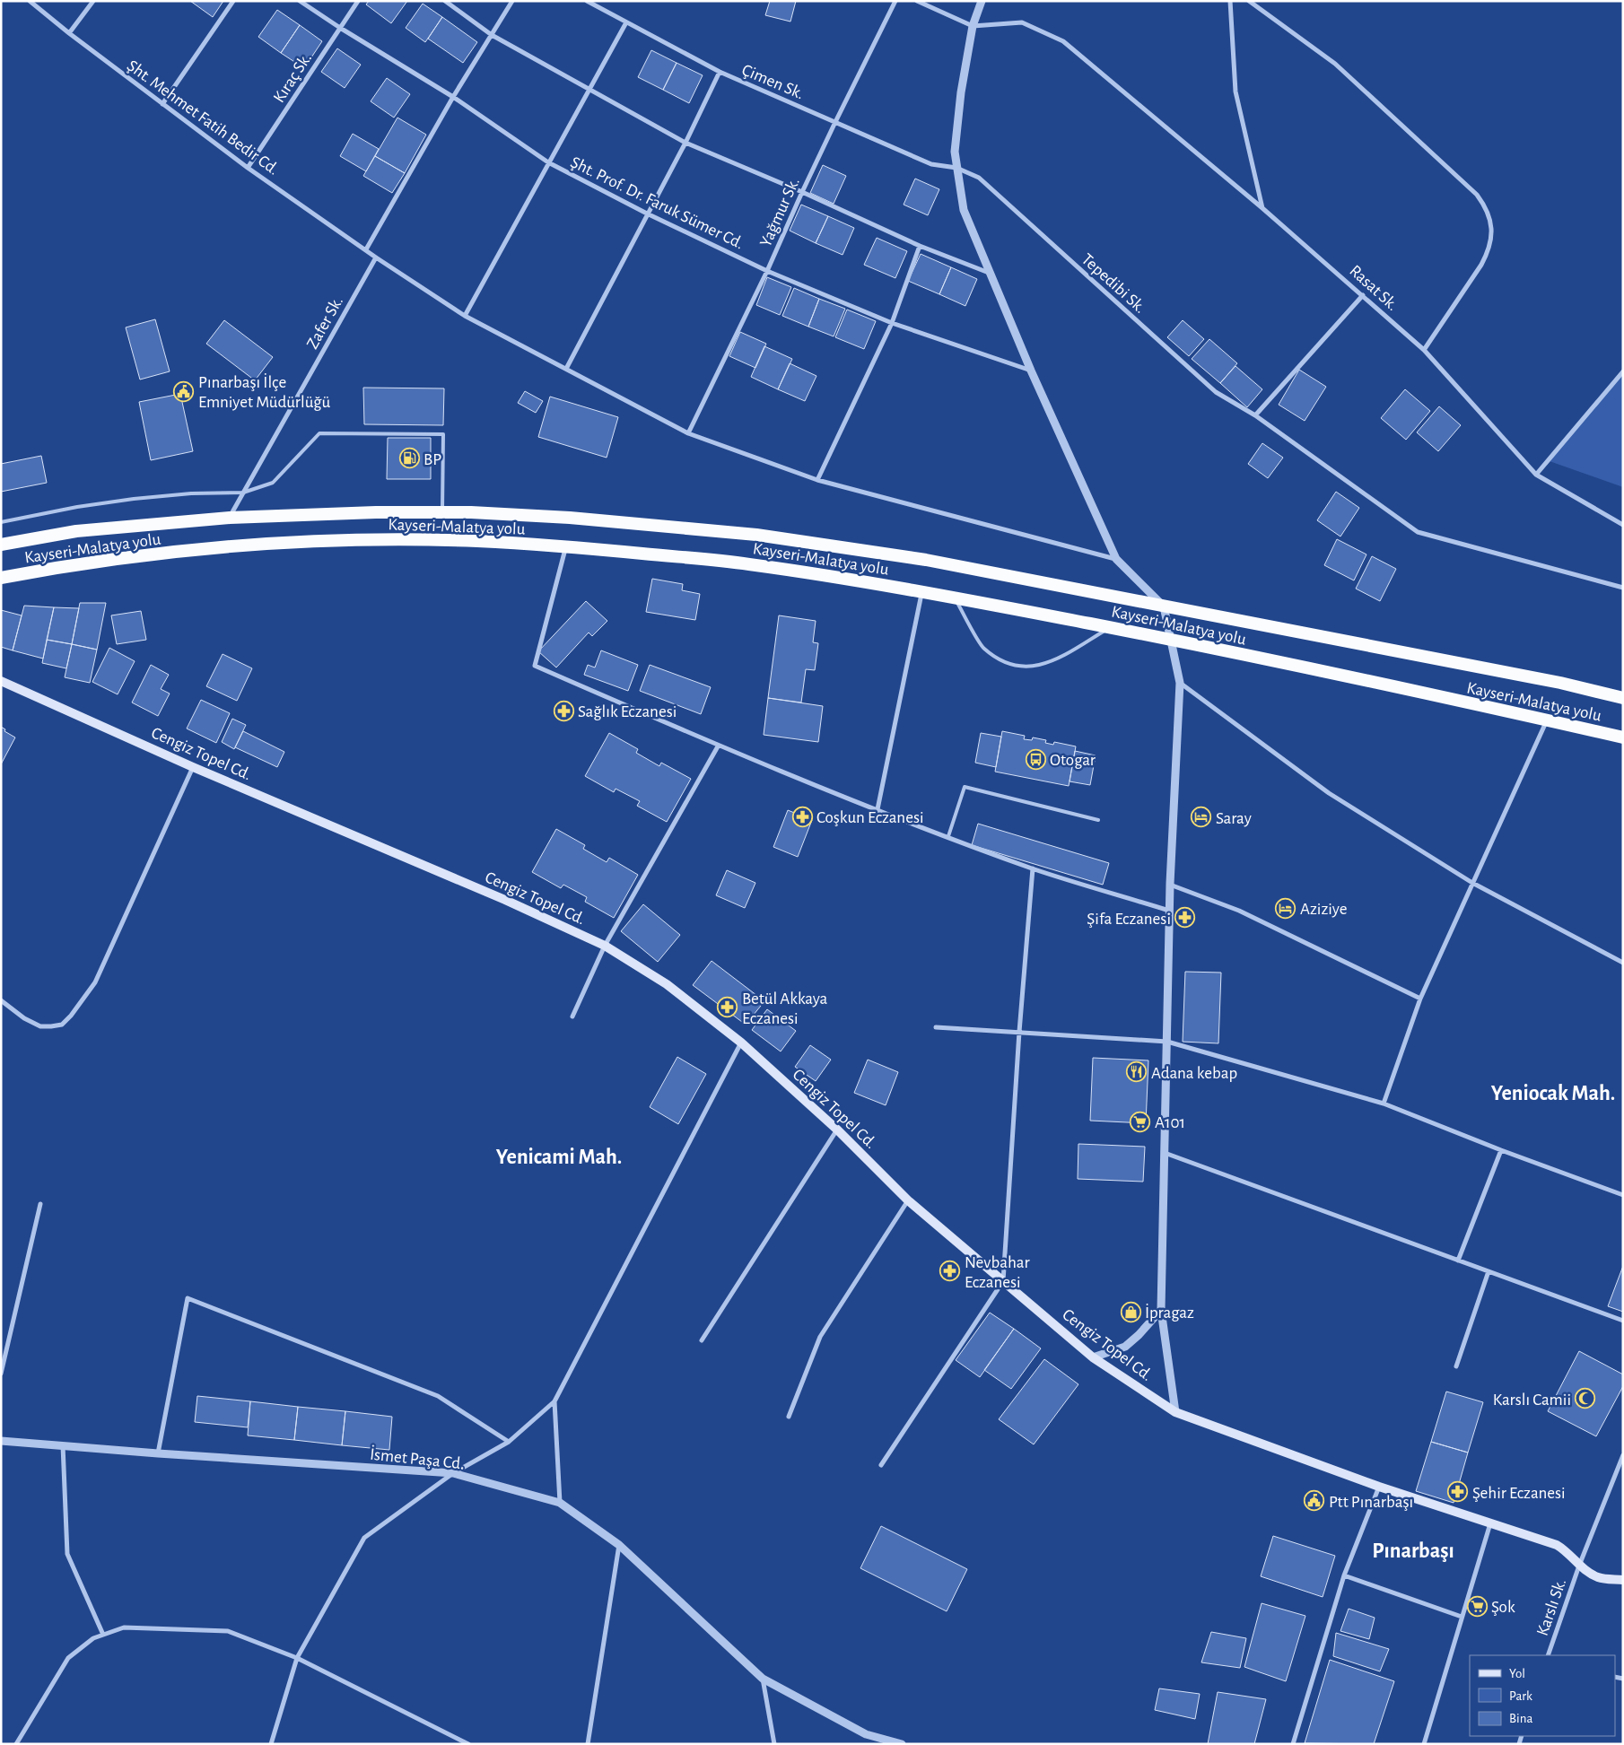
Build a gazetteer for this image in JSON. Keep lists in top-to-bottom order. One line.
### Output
{"streets":{"highway":["Kayseri-Malatya yolu"],"main road":["Cengiz Topel Cd."],"street":["Kıraç Sk.","Çimen Sk.","Şht. Mehmet Fatih Bedir Cd.","Şht. Prof. Dr. Faruk Sümer Cd.","Yağmur Sk.","Tepedibi Sk.","Rasat Sk.","Zafer Sk.","İsmet Paşa Cd.","Karslı Sk."]},"crossings":[["Kıraç Sk.","Şht. Mehmet Fatih Bedir Cd."],["Kıraç Sk.","Şht. Prof. Dr. Faruk Sümer Cd."],["Çimen Sk.","Yağmur Sk."],["Çimen Sk.","Tepedibi Sk."],["Şht. Mehmet Fatih Bedir Cd.","Yağmur Sk."],["Şht. Mehmet Fatih Bedir Cd.","Zafer Sk."],["Şht. Prof. Dr. Faruk Sümer Cd.","Yağmur Sk."],["Zafer Sk.","Kayseri-Malatya yolu"],["Cengiz Topel Cd.","Karslı Sk."]],"districts":["Yeniocak Mah.","Yenicami Mah.","Pınarbaşı"],"places":{"public building":["Pınarbaşı İlçe Emniyet Müdürlüğü","Ptt Pınarbaşı"],"fuel station":["BP"],"pharmacy":["Sağlık Eczanesi","Coşkun Eczanesi","Şifa Eczanesi","Betül Akkaya Eczanesi","Nevbahar Eczanesi","Şehir Eczanesi"],"bus stop":["Otogar"],"hotel":["Saray","Aziziye"],"restaurant":["Adana kebap"],"supermarket":["A101","Şok"],"shop":["İpragaz"],"mosque":["Karslı Camii"]},"legend":["Yol","Park","Bina"]}
